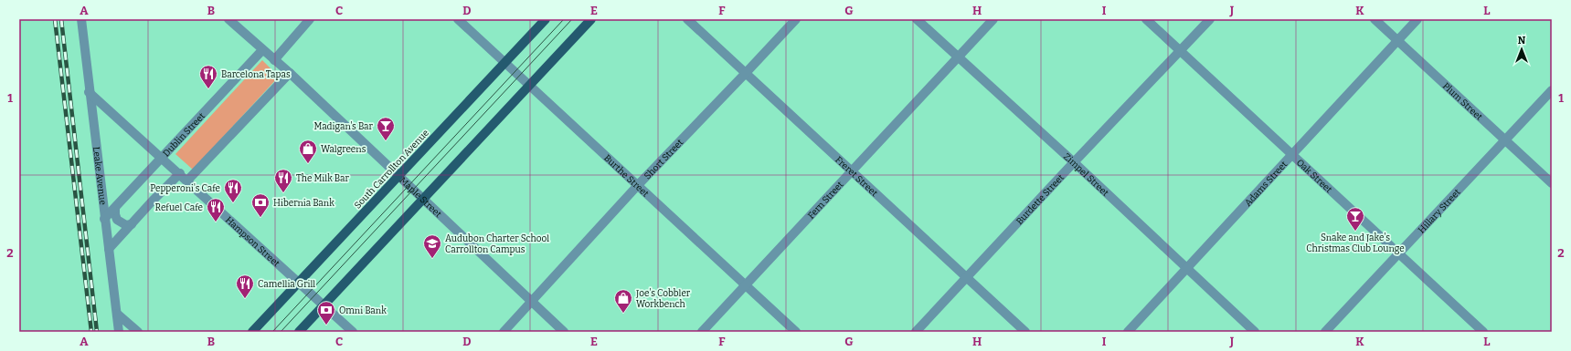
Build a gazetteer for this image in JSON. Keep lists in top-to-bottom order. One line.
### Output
{"streets":{"main road":["South Carrollton Avenue"],"street":["Plum Street","Dublin Street","Short Street","Zimpel Street","Burthe Street","Freret Street","Oak Street","Leake Avenue","Adams Street","Maple Street","Burdette Street","Fern Street","Hillary Street","Hampson Street"]},"crossings":[["Plum Street","Adams Street"],["Plum Street","Hillary Street"],["Dublin Street","Leake Avenue"],["Dublin Street","Maple Street"],["Dublin Street","Hampson Street"],["Short Street","Burthe Street"],["Short Street","Freret Street"],["Short Street","Maple Street"],["South Carrollton Avenue","Burthe Street"],["South Carrollton Avenue","Maple Street"],["South Carrollton Avenue","Hampson Street"],["Zimpel Street","Adams Street"],["Zimpel Street","Burdette Street"],["Zimpel Street","Fern Street"],["Burthe Street","Fern Street"],["Freret Street","Burdette Street"],["Freret Street","Fern Street"],["Oak Street","Adams Street"],["Oak Street","Burdette Street"],["Oak Street","Hillary Street"],["Leake Avenue","Hampson Street"]],"places":{"restaurant":["Barcelona Tapas","The Milk Bar","Pepperoni's Cafe","Refuel Cafe","Camellia Grill"],"bar":["Madigan's Bar","Snake and Jake's Christmas Club Lounge"],"shop":["Walgreens","Joe's Cobbler Workbench"],"bank":["Hibernia Bank","Omni Bank"],"school or university":["Audubon Charter School Carrollton Campus"]},"north":"top","grid":{"columns":["A","B","C","D","E","F","G","H","I","J","K","L"],"rows":["1","2"]}}
